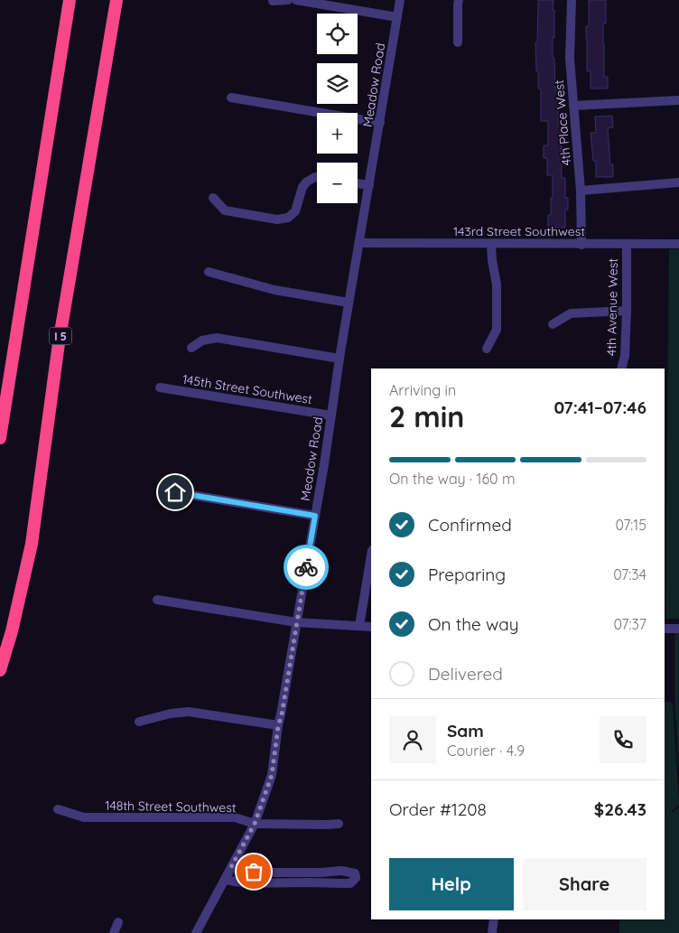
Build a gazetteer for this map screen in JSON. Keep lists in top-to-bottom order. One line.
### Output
{"streets":{"highway":["I 5"],"street":["Meadow Road","4th Place West","143rd Street Southwest","4th Avenue West","145th Street Southwest","148th Street Southwest"]},"crossings":[["Meadow Road","143rd Street Southwest"],["Meadow Road","145th Street Southwest"],["Meadow Road","148th Street Southwest"],["4th Place West","143rd Street Southwest"],["143rd Street Southwest","4th Avenue West"]],"page":{"map_buttons":["+","−"],"heading":["2 min","Arriving in","07:41–07:46"],"panel":["Sam","Courier · 4.9","Order #1208","$26.43"],"bar":"On the way · 160 m","list":[["Confirmed","07:15"],["Preparing","07:34"],["On the way","07:37"],"Delivered"],"buttons":["Help","Share"]}}
